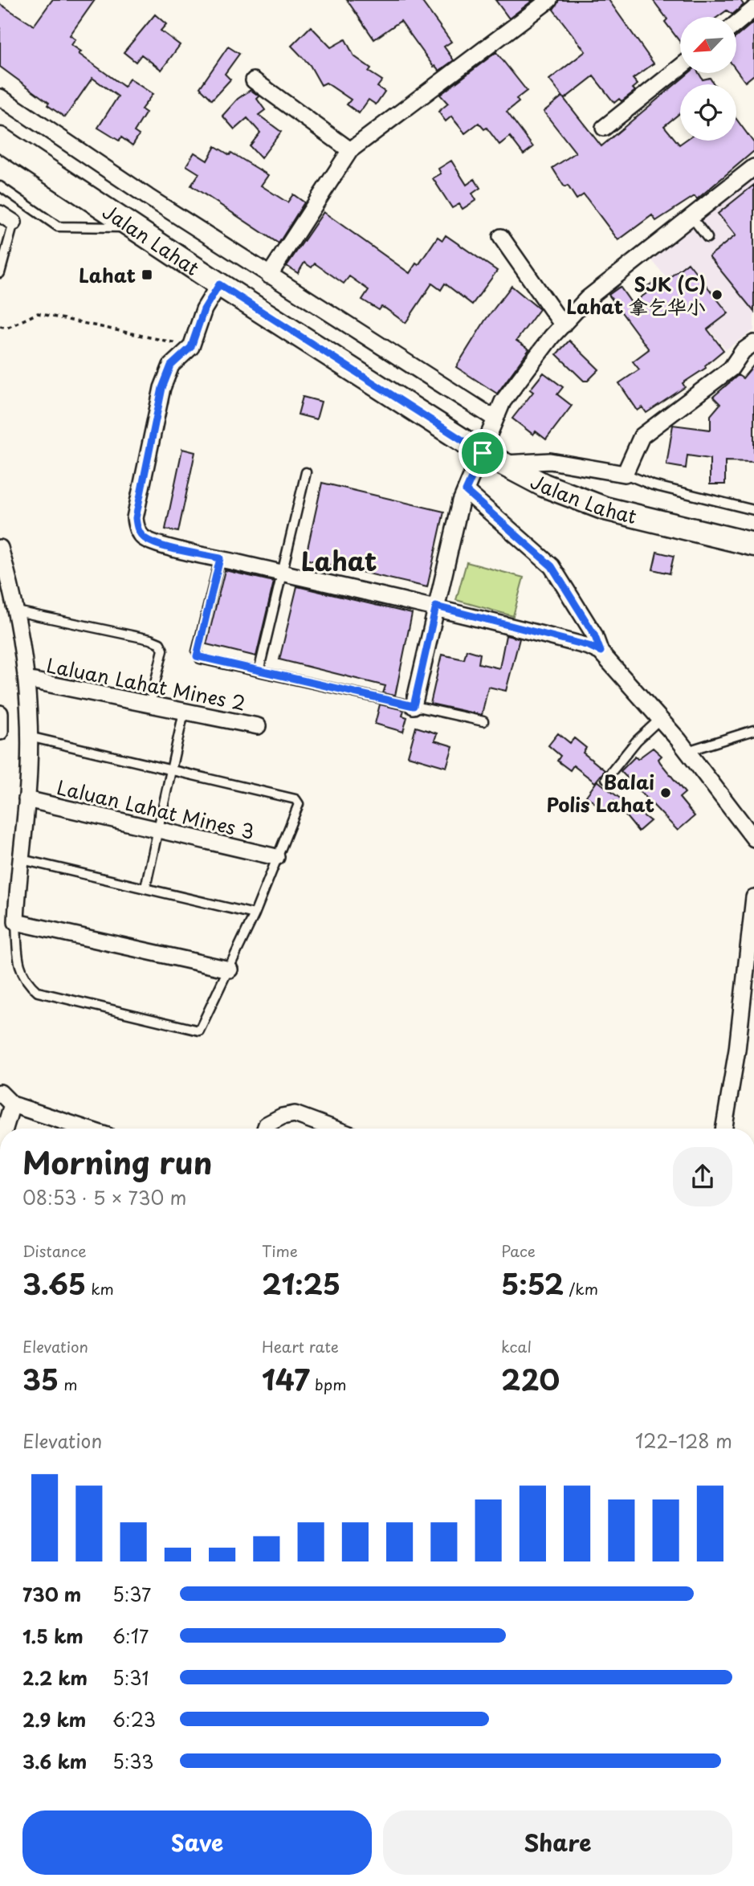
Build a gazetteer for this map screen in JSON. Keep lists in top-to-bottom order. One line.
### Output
{"streets":{"main road":["Jalan Lahat"],"street":["Laluan Lahat Mines 2","Laluan Lahat Mines 3"]},"districts":["Lahat"],"places":{"transit":["Lahat"],"other":["SJK (C) Lahat 拿乞华小","Balai Polis Lahat"]},"north":"bottom left","page":{"heading":["Morning run","08:53 · 5 × 730 m"],"stats":[["Distance","3.65 km"],["Time","21:25"],["Pace","5:52 /km"],["Elevation","35 m"],["Heart rate","147 bpm"],["kcal","220"]],"chart":["Elevation","122–128 m"],"list":[{"name":"730 m","note":"5:37"},{"name":"1.5 km","note":"6:17"},{"name":"2.2 km","note":"5:31"},{"name":"2.9 km","note":"6:23"},{"name":"3.6 km","note":"5:33"}],"buttons":["Save","Share"]}}
